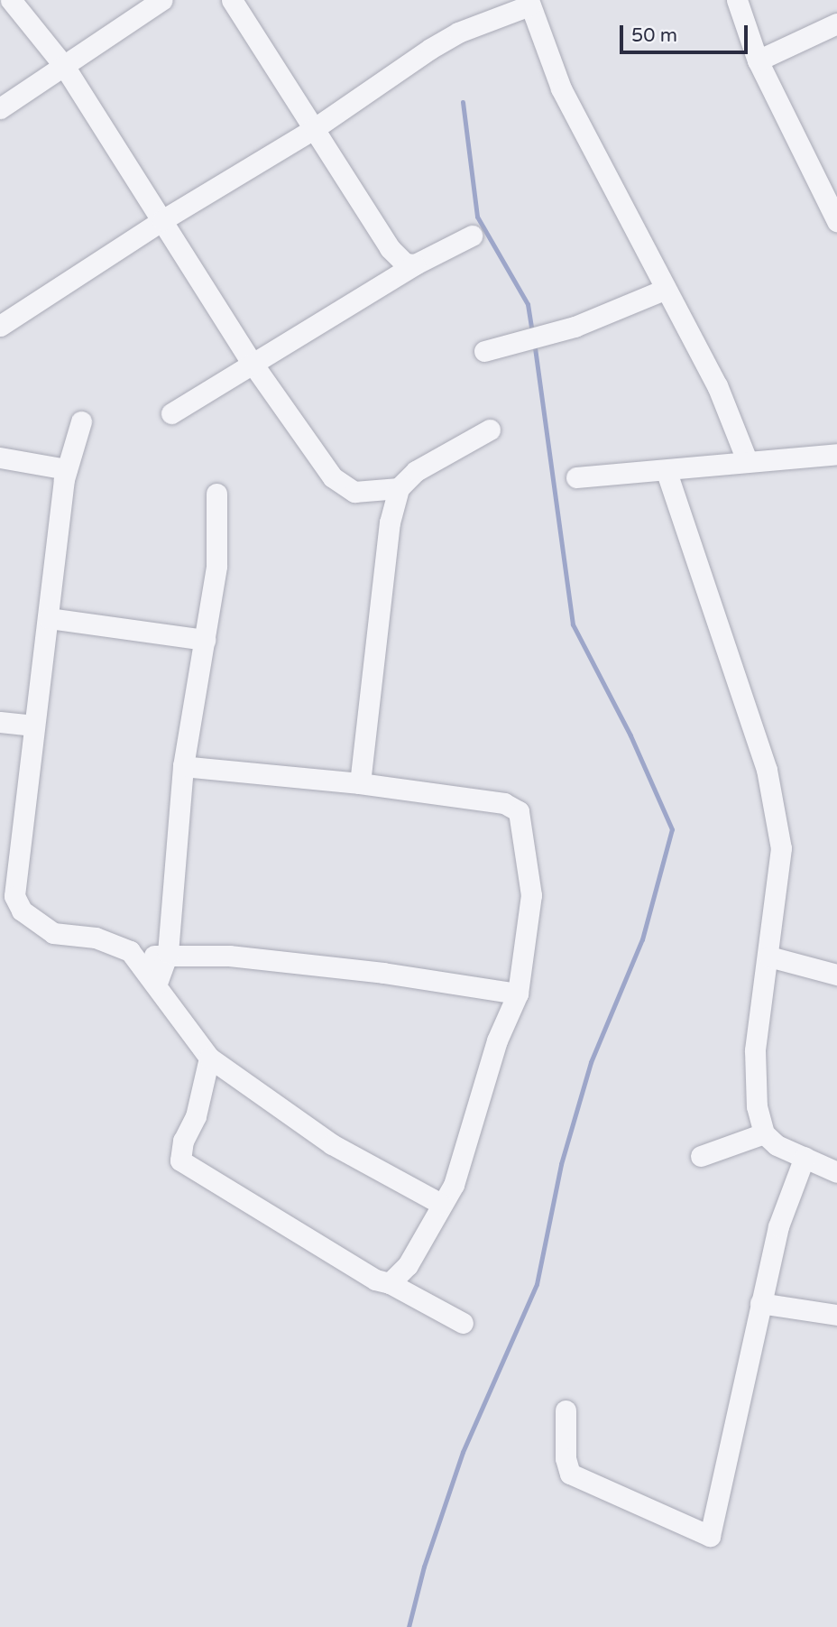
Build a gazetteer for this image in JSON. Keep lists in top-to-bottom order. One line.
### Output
{"scale_bar":"50 m"}
